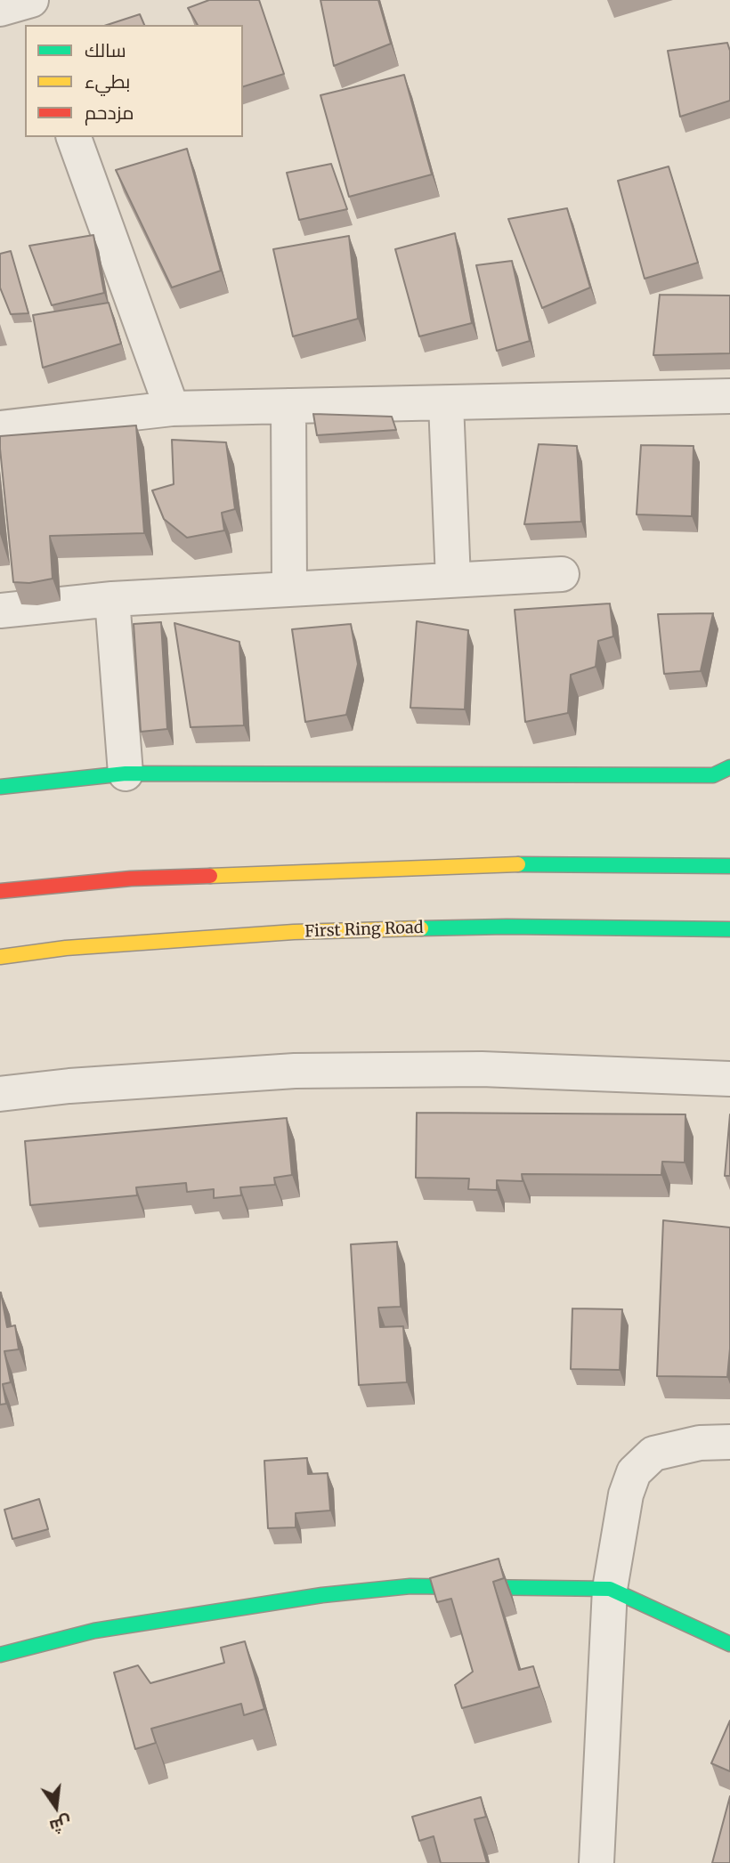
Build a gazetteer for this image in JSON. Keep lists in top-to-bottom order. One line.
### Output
{"streets":{"street":["First Ring Road"]},"legend":["سالك","بطيء","مزدحم"],"north":"bottom"}
